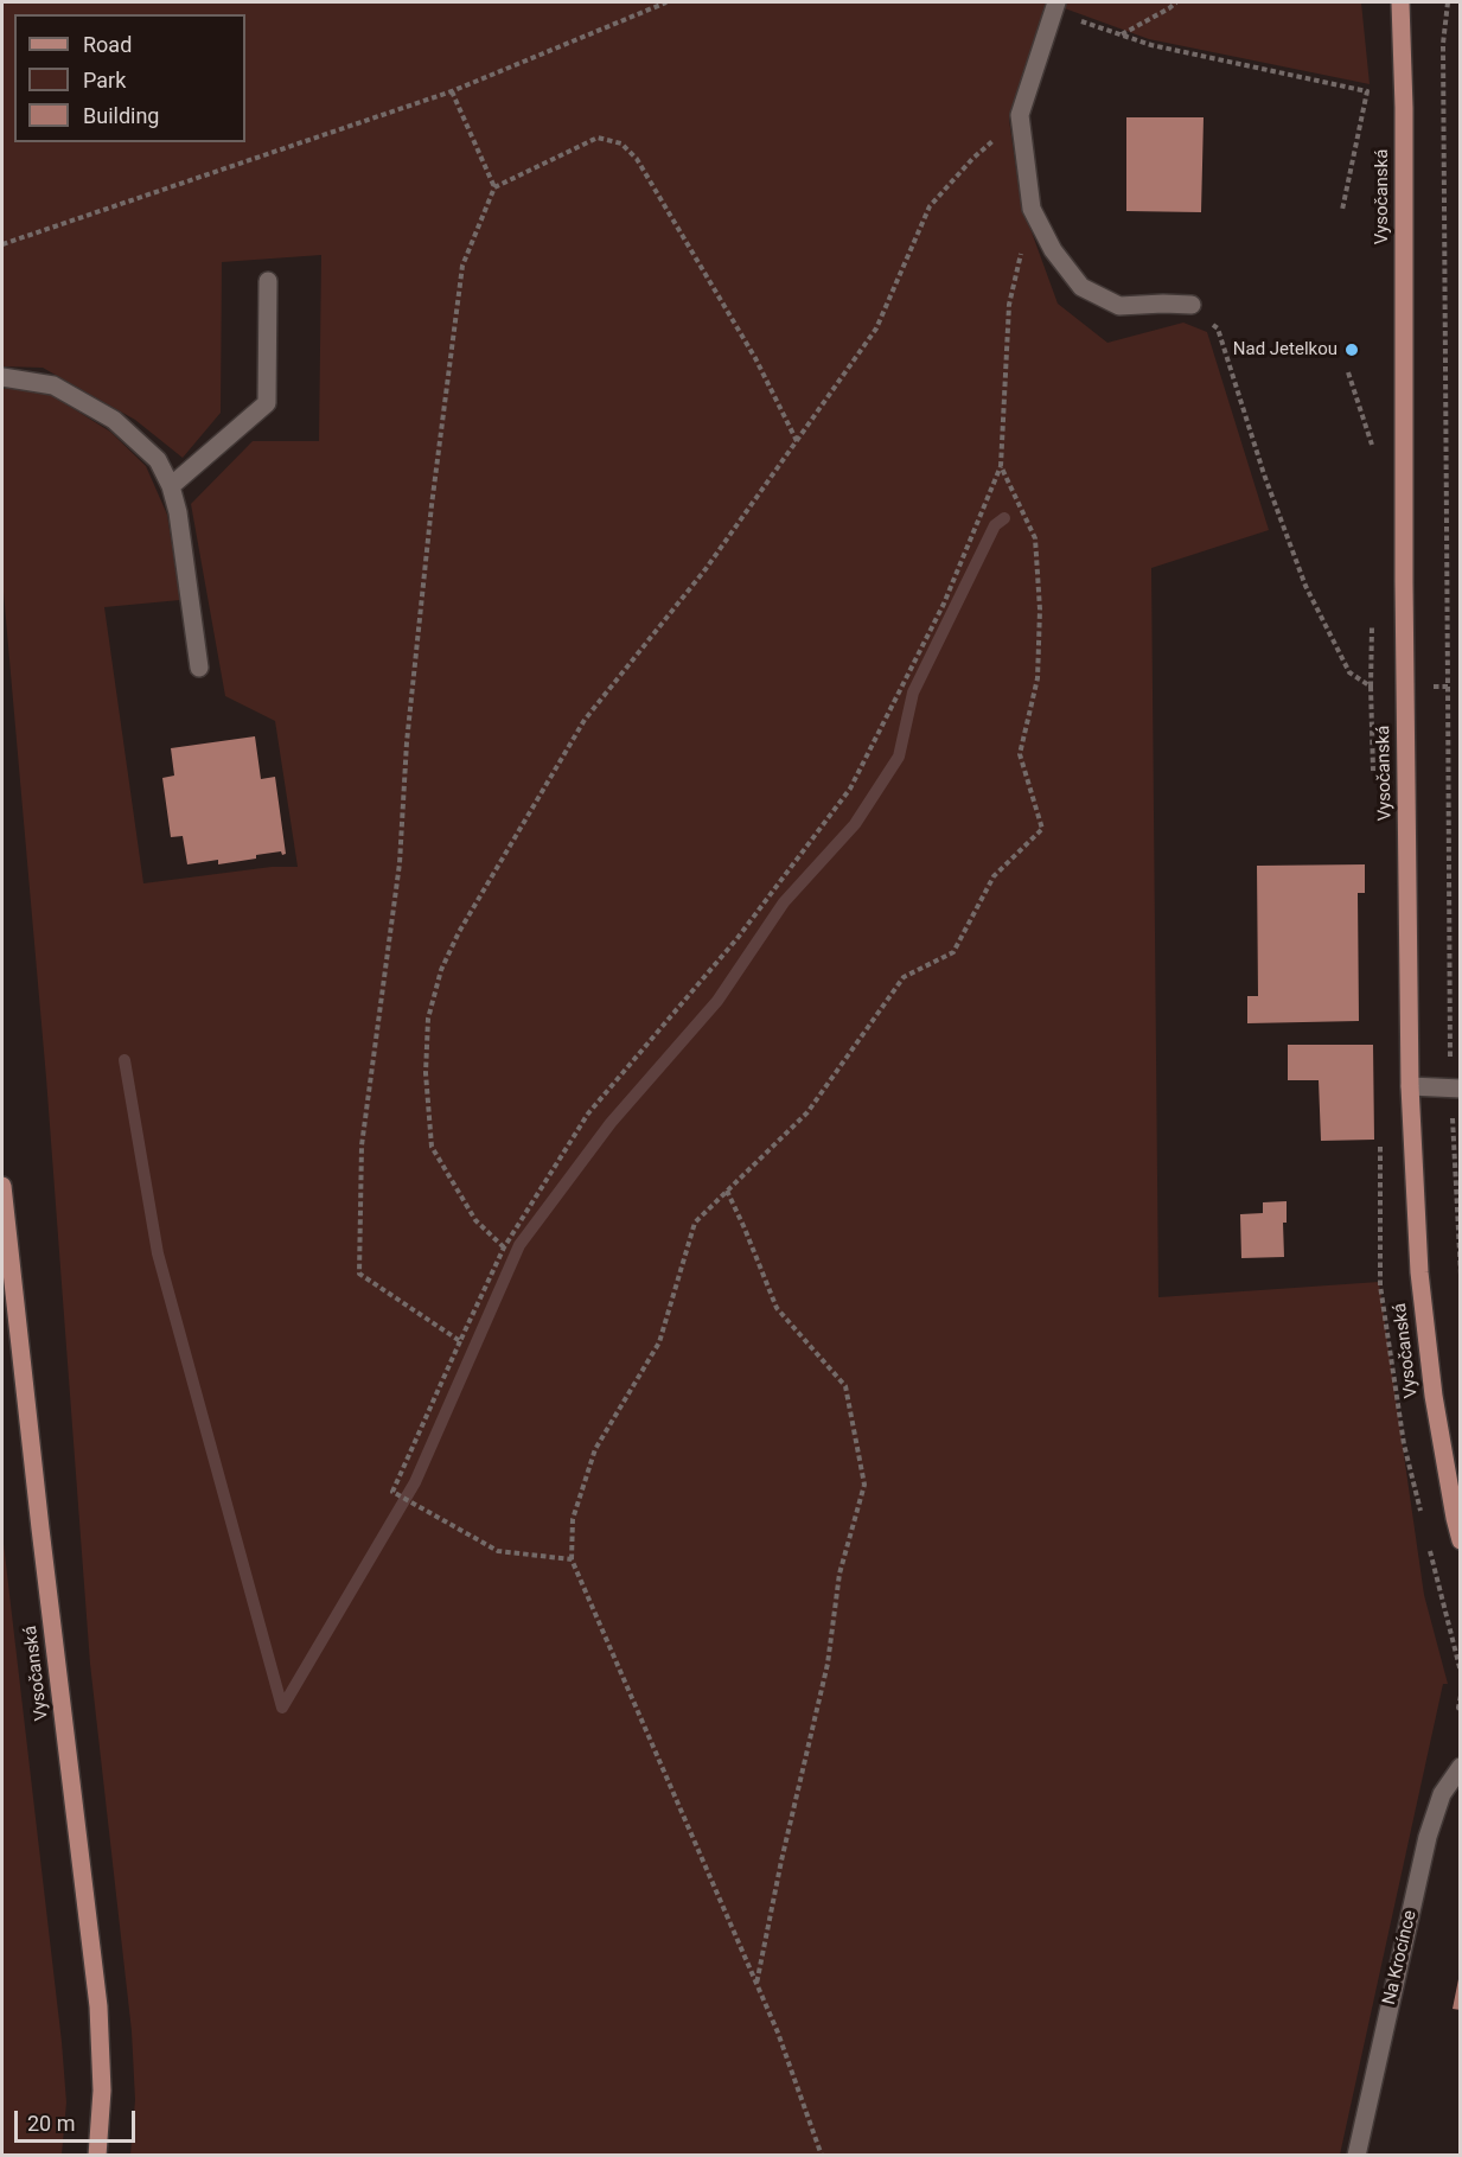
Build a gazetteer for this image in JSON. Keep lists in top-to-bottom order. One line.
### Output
{"streets":{"main road":["Vysočanská"],"street":["Na Krocínce"]},"places":["Nad Jetelkou"],"legend":["Road","Park","Building"],"scale_bar":"20 m"}
